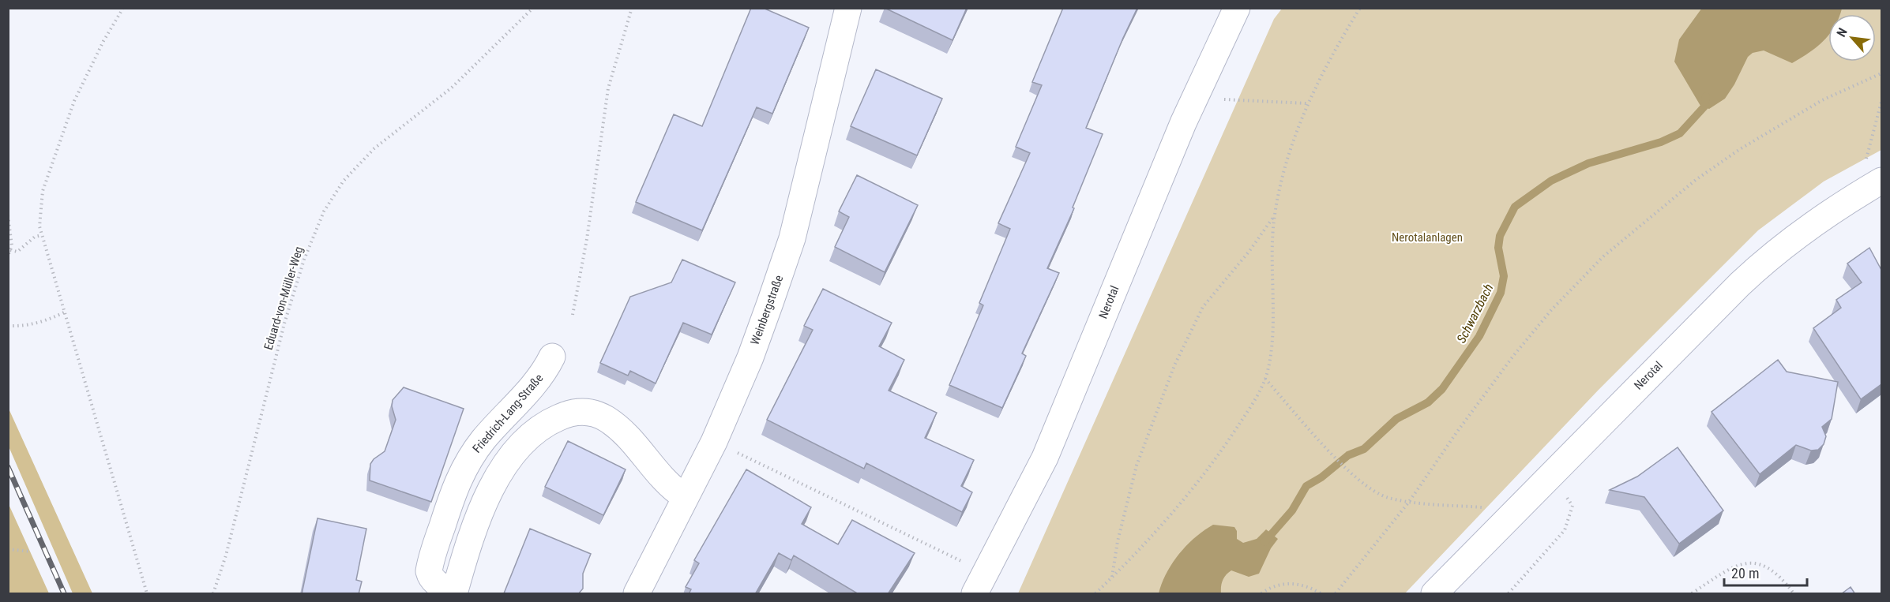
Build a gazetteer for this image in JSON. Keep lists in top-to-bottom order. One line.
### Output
{"streets":{"street":["Nerotal","Weinbergstraße","Friedrich-Lang-Straße"],"path":["Eduard-von-Müller-Weg"]},"crossings":[["Weinbergstraße","Friedrich-Lang-Straße"]],"water":["Schwarzbach"],"parks":["Nerotalanlagen"],"scale_bar":"20 m","north":"top left"}
